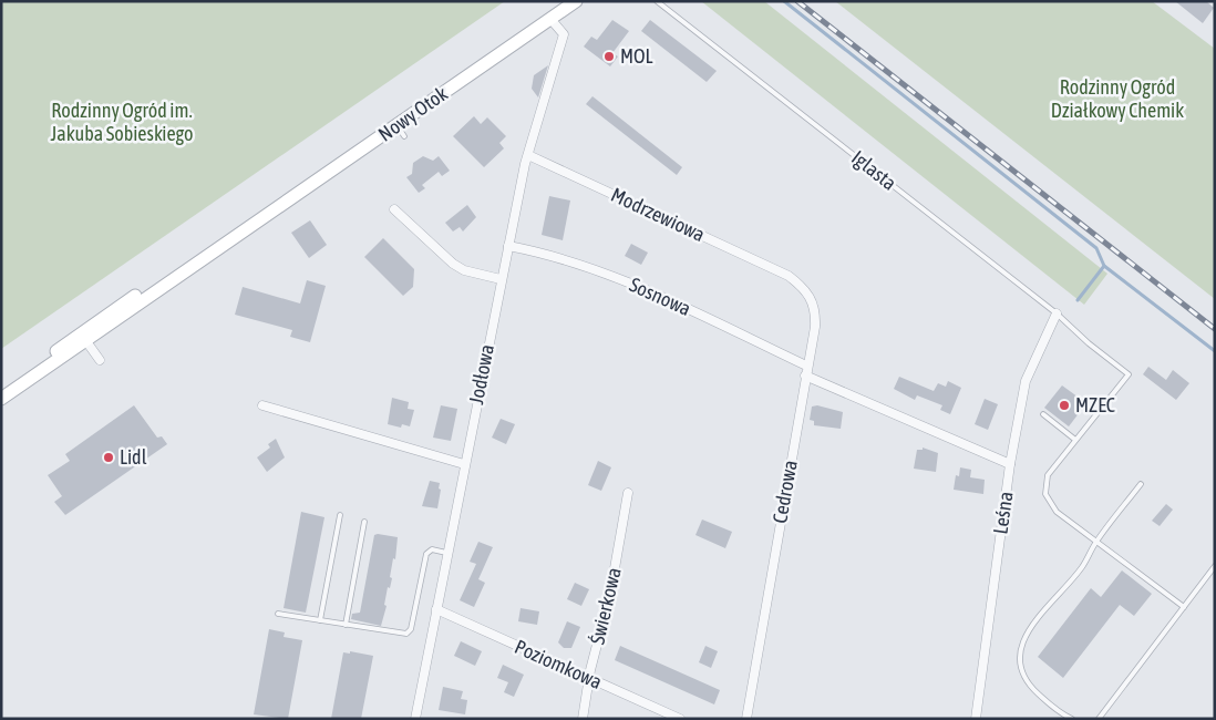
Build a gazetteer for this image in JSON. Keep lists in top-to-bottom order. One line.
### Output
{"streets":{"main road":["Nowy Otok"],"street":["Modrzewiowa","Sosnowa","Jodłowa","Cedrowa","Leśna","Świerkowa","Poziomkowa"],"lane":["Iglasta"]},"crossings":[["Nowy Otok","Jodłowa"],["Iglasta","Leśna"],["Modrzewiowa","Jodłowa"],["Modrzewiowa","Cedrowa"],["Sosnowa","Jodłowa"],["Sosnowa","Cedrowa"],["Jodłowa","Poziomkowa"],["Świerkowa","Poziomkowa"]],"parks":["Rodzinny Ogród Działkowy Chemik","Rodzinny Ogród im. Jakuba Sobieskiego"],"places":["MOL","MZEC","Lidl"]}
